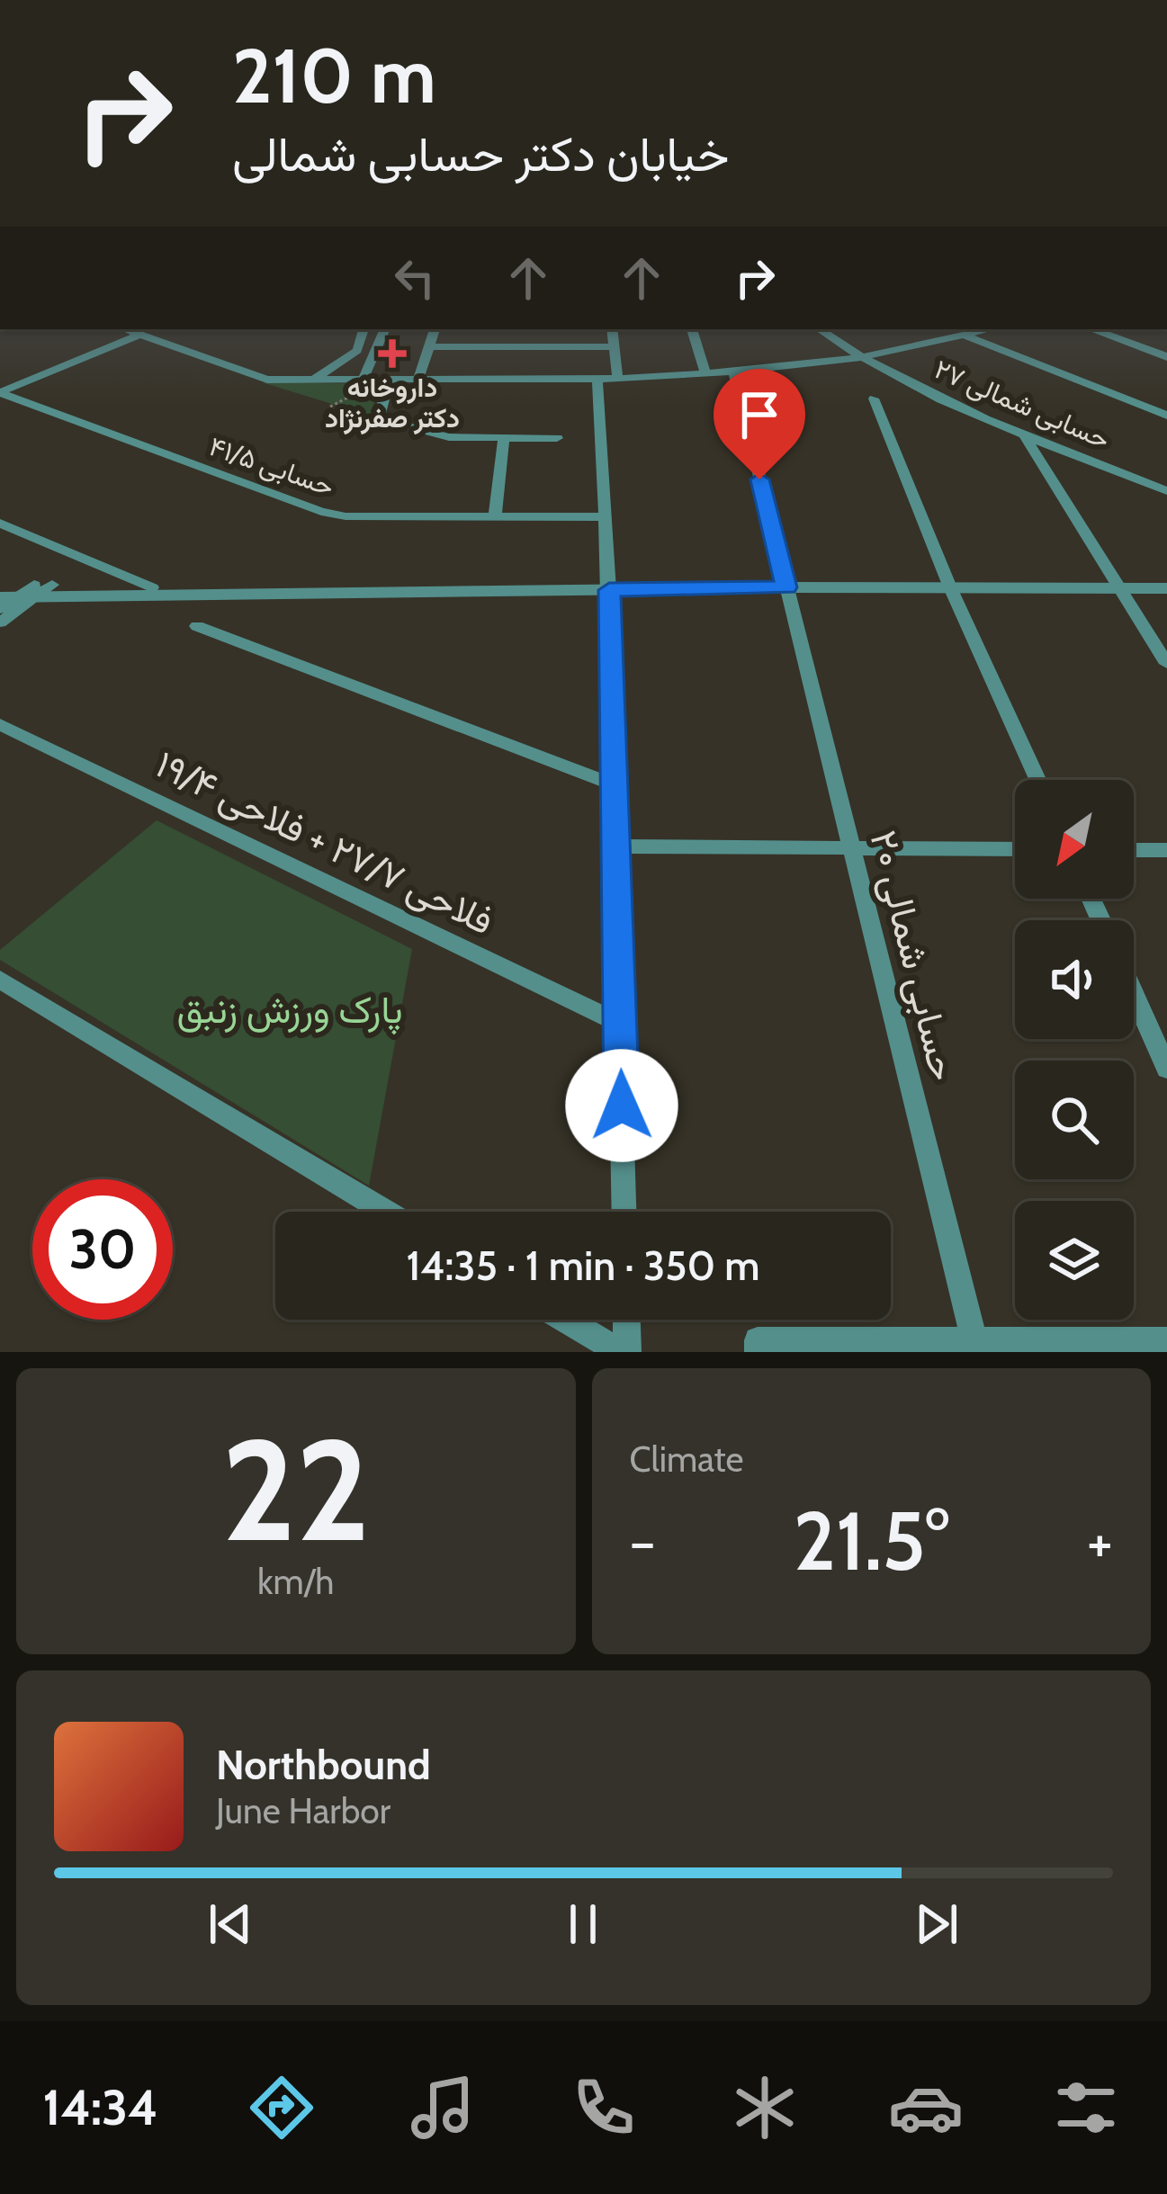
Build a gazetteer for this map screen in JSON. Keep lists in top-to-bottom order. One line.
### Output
{"streets":{"street":["حسابی شمالی ۲۷","حسابی ۴۱/۵","فلاحی ۲۷/۷ + فلاحی ۱۹/۴","حسابی شمالی ۲۰"]},"parks":["پارک ورزش زنبق"],"places":{"health":["داروخانه دکتر صفرنژاد"]},"north":"bottom left","page":{"turn":["210 m","خیابان دکتر حسابی شمالی"],"limit":"30","trip":"14:35 · 1 min · 350 m","tile":[["22","km/h"],"Climate"],"heat":["−","21.5°","+"],"song":["Northbound","June Harbor"],"tabs":"14:34"}}
